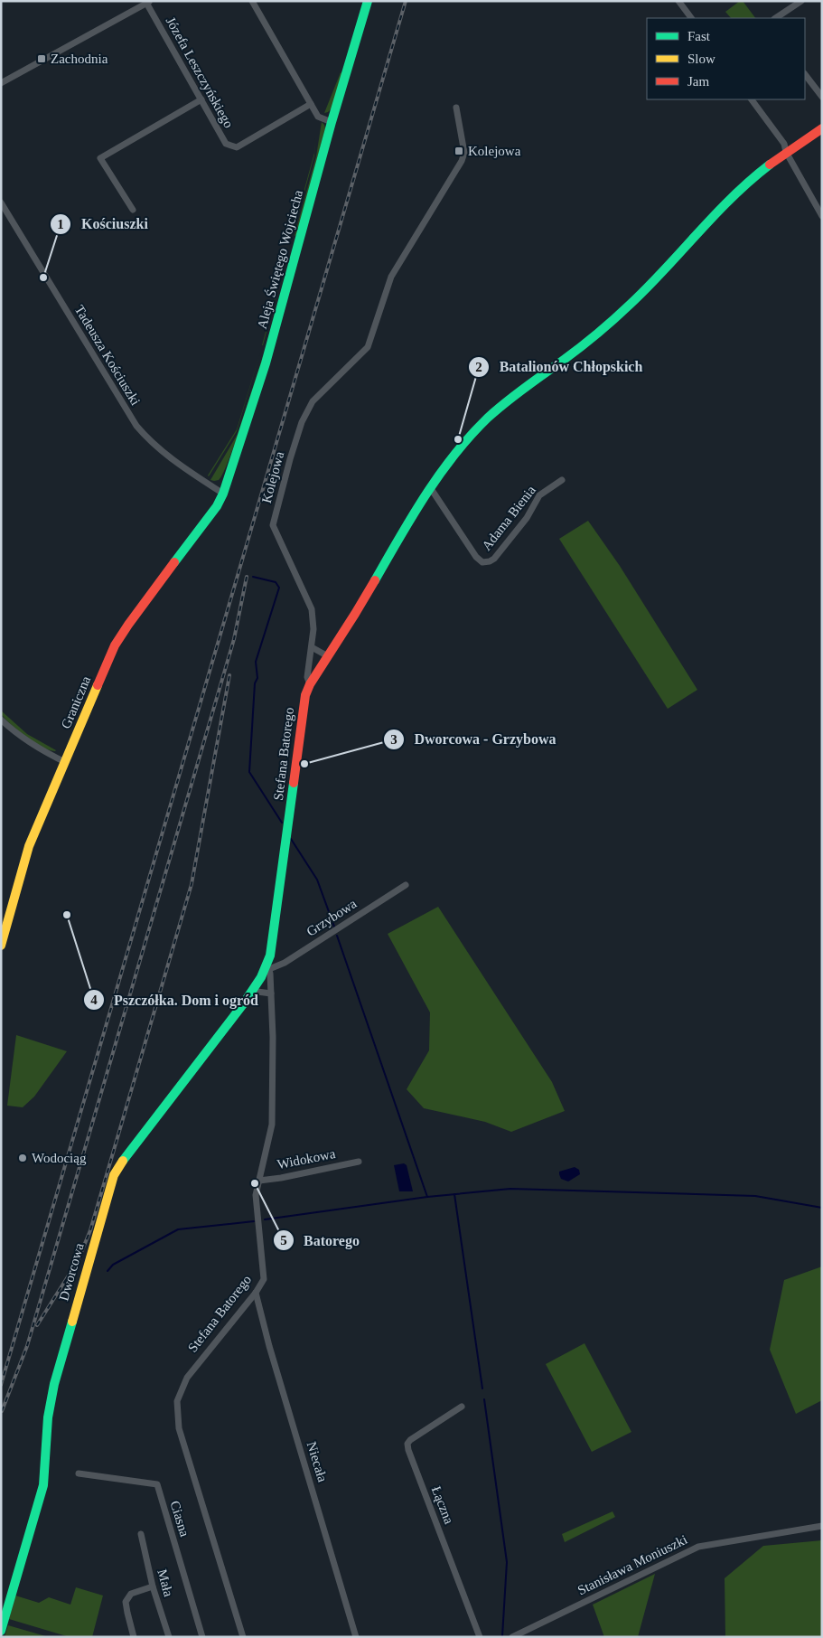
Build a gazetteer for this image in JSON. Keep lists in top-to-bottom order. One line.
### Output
{"streets":{"street":["Józefa Leszczyńskiego","Aleja Świętego Wojciecha","Tadeusza Kościuszki","Kolejowa","Adama Bienia","Graniczna","Stefana Batorego","Grzybowa","Widokowa","Dworcowa","Niecała","Łączna","Ciasna","Stanisława Moniuszki","Mała"]},"crossings":[["Aleja Świętego Wojciecha","Tadeusza Kościuszki"],["Aleja Świętego Wojciecha","Graniczna"],["Tadeusza Kościuszki","Graniczna"],["Kolejowa","Stefana Batorego"],["Stefana Batorego","Grzybowa"],["Stefana Batorego","Widokowa"],["Stefana Batorego","Dworcowa"],["Stefana Batorego","Niecała"],["Grzybowa","Dworcowa"]],"places":{"transit":["Zachodnia","Kolejowa"],"other":["Kościuszki","Batalionów Chłopskich","Dworcowa - Grzybowa","Pszczółka. Dom i ogród","Wodociąg","Batorego"]},"legend":["Fast","Slow","Jam"]}
